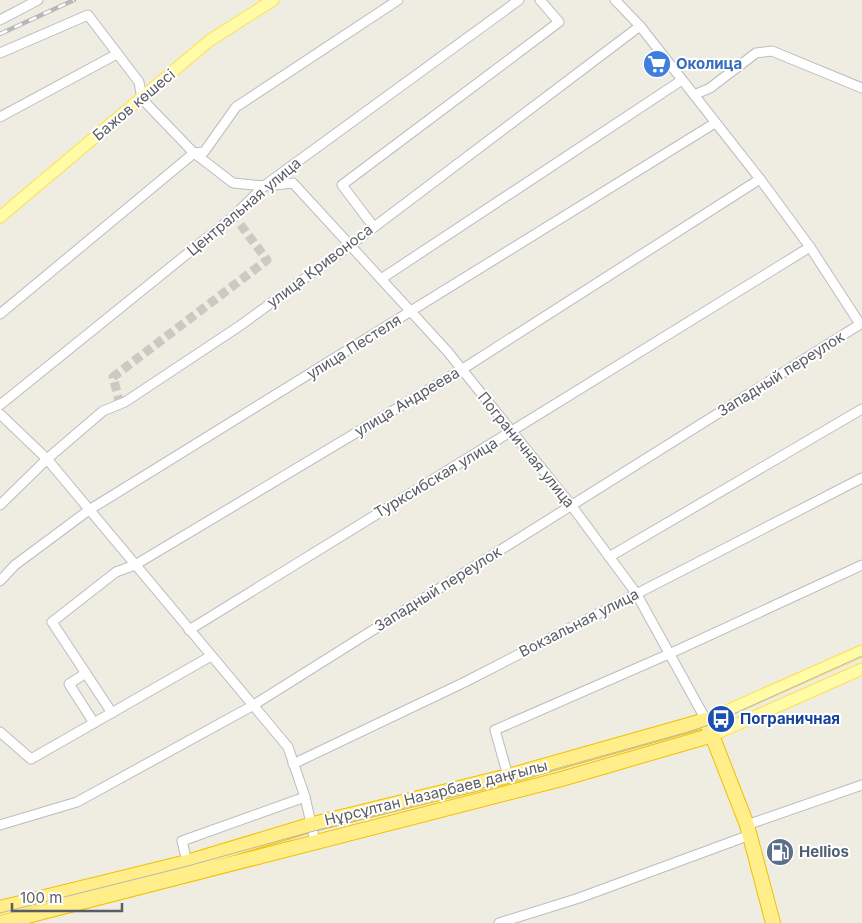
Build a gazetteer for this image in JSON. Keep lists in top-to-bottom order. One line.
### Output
{"streets":{"highway":["Пограничная улица","Нұрсұлтан Назарбаев даңғылы"],"main road":["Бажов көшесі"],"street":["Центральная улица","улица Кривоноса","улица Пестеля","Западный переулок","улица Андреева","Турксибская улица","Вокзальная улица"]},"crossings":[["Бажов көшесі","Пограничная улица"],["Центральная улица","Пограничная улица"],["улица Кривоноса","Пограничная улица"],["улица Пестеля","Пограничная улица"],["Западный переулок","Пограничная улица"],["улица Андреева","Пограничная улица"],["Пограничная улица","Турксибская улица"],["Пограничная улица","Вокзальная улица"],["Пограничная улица","Нұрсұлтан Назарбаев даңғылы"]],"places":{"supermarket":["Околица"],"bus stop":["Пограничная"],"fuel station":["Hellios"]},"scale_bar":"100 m"}
